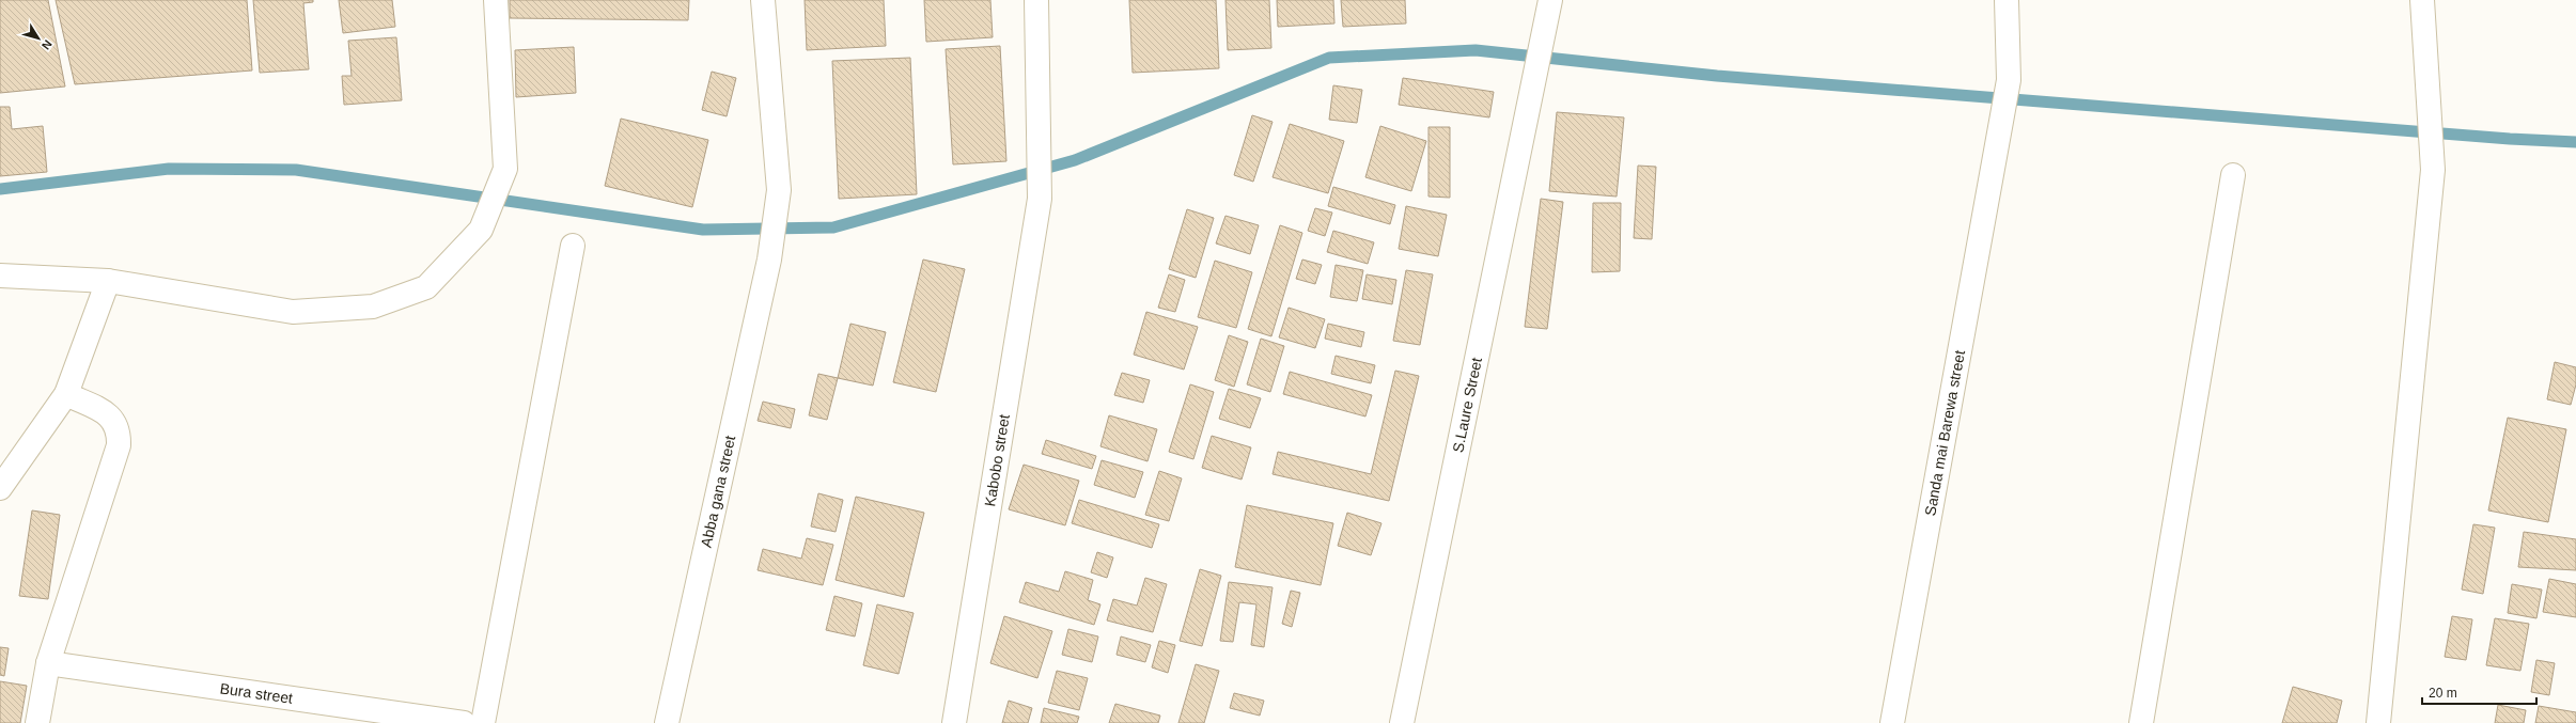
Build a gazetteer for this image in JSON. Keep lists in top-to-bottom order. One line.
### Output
{"streets":{"street":["S.Laure Street","Sanda mai Barewa street","Kabobo street","Abba gana street","Bura street"]},"scale_bar":"20 m","north":"bottom right"}
